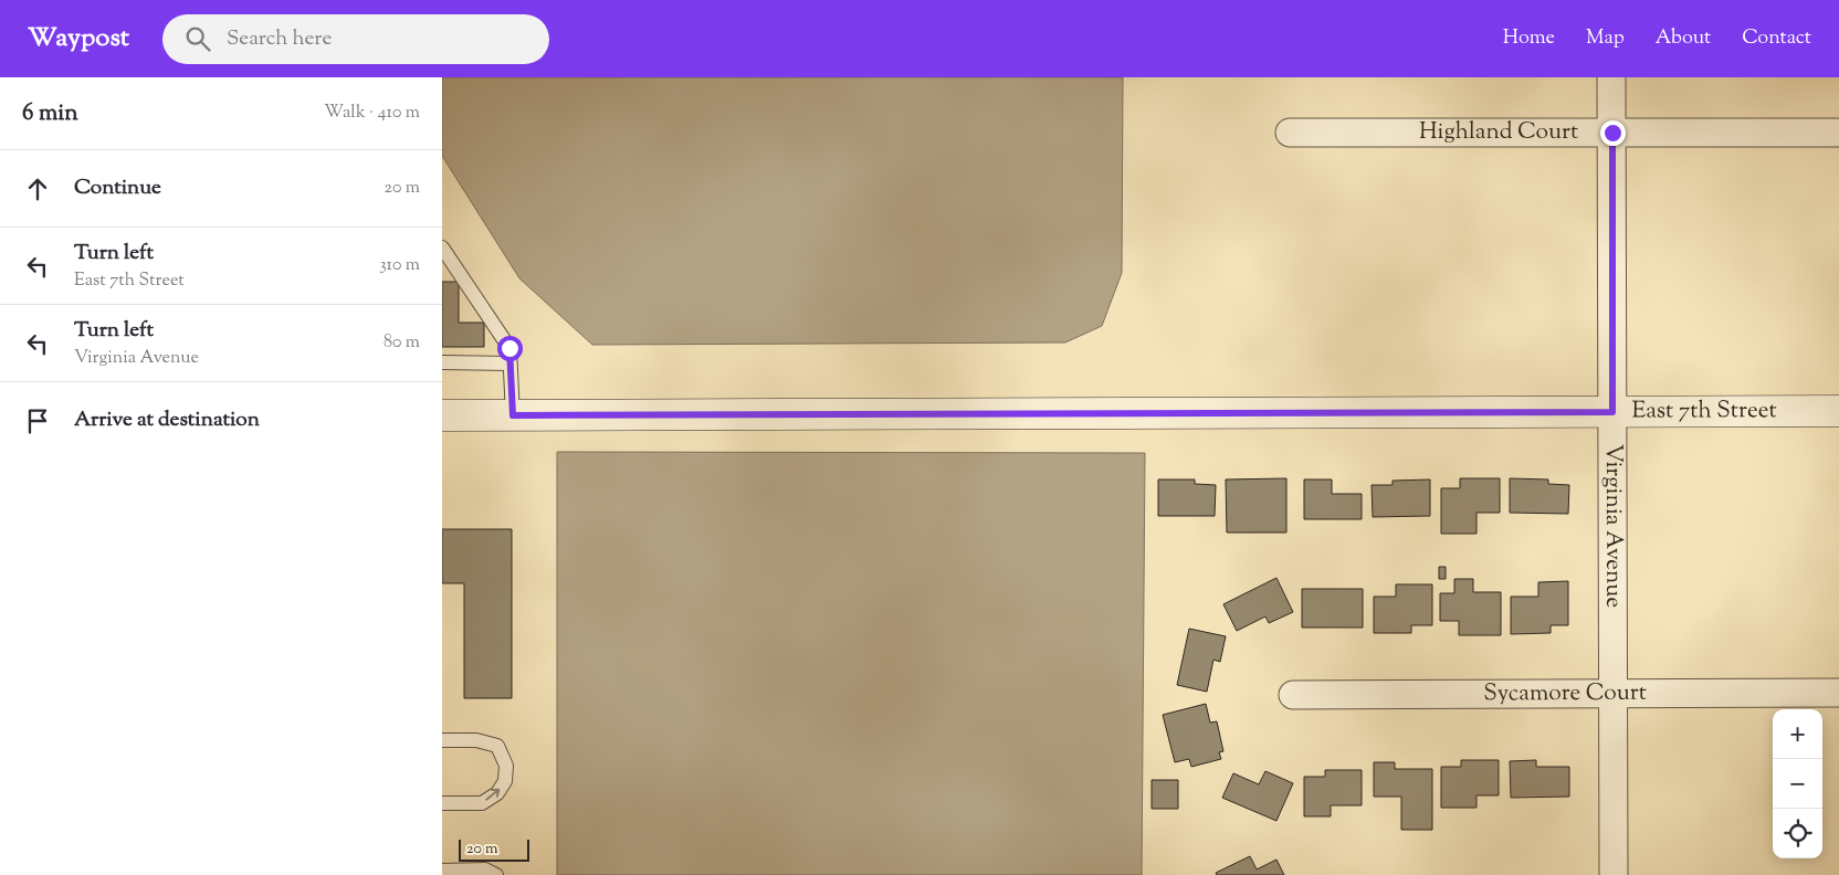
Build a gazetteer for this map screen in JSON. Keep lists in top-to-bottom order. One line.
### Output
{"streets":{"street":["Highland Court","East 7th Street","Virginia Avenue","Sycamore Court"]},"crossings":[["Highland Court","Virginia Avenue"],["East 7th Street","Virginia Avenue"],["Virginia Avenue","Sycamore Court"]],"scale_bar":"20 m","page":{"header":"Waypost","search":"Search here","nav":["Home","Map","About","Contact"],"heading":["6 min","Walk · 410 m"],"list":[["Continue","20 m"],["Turn left","East 7th Street","310 m"],["Turn left","Virginia Avenue","80 m"],"Arrive at destination"],"map_buttons":["+","−"],"scale":"20 m"}}
